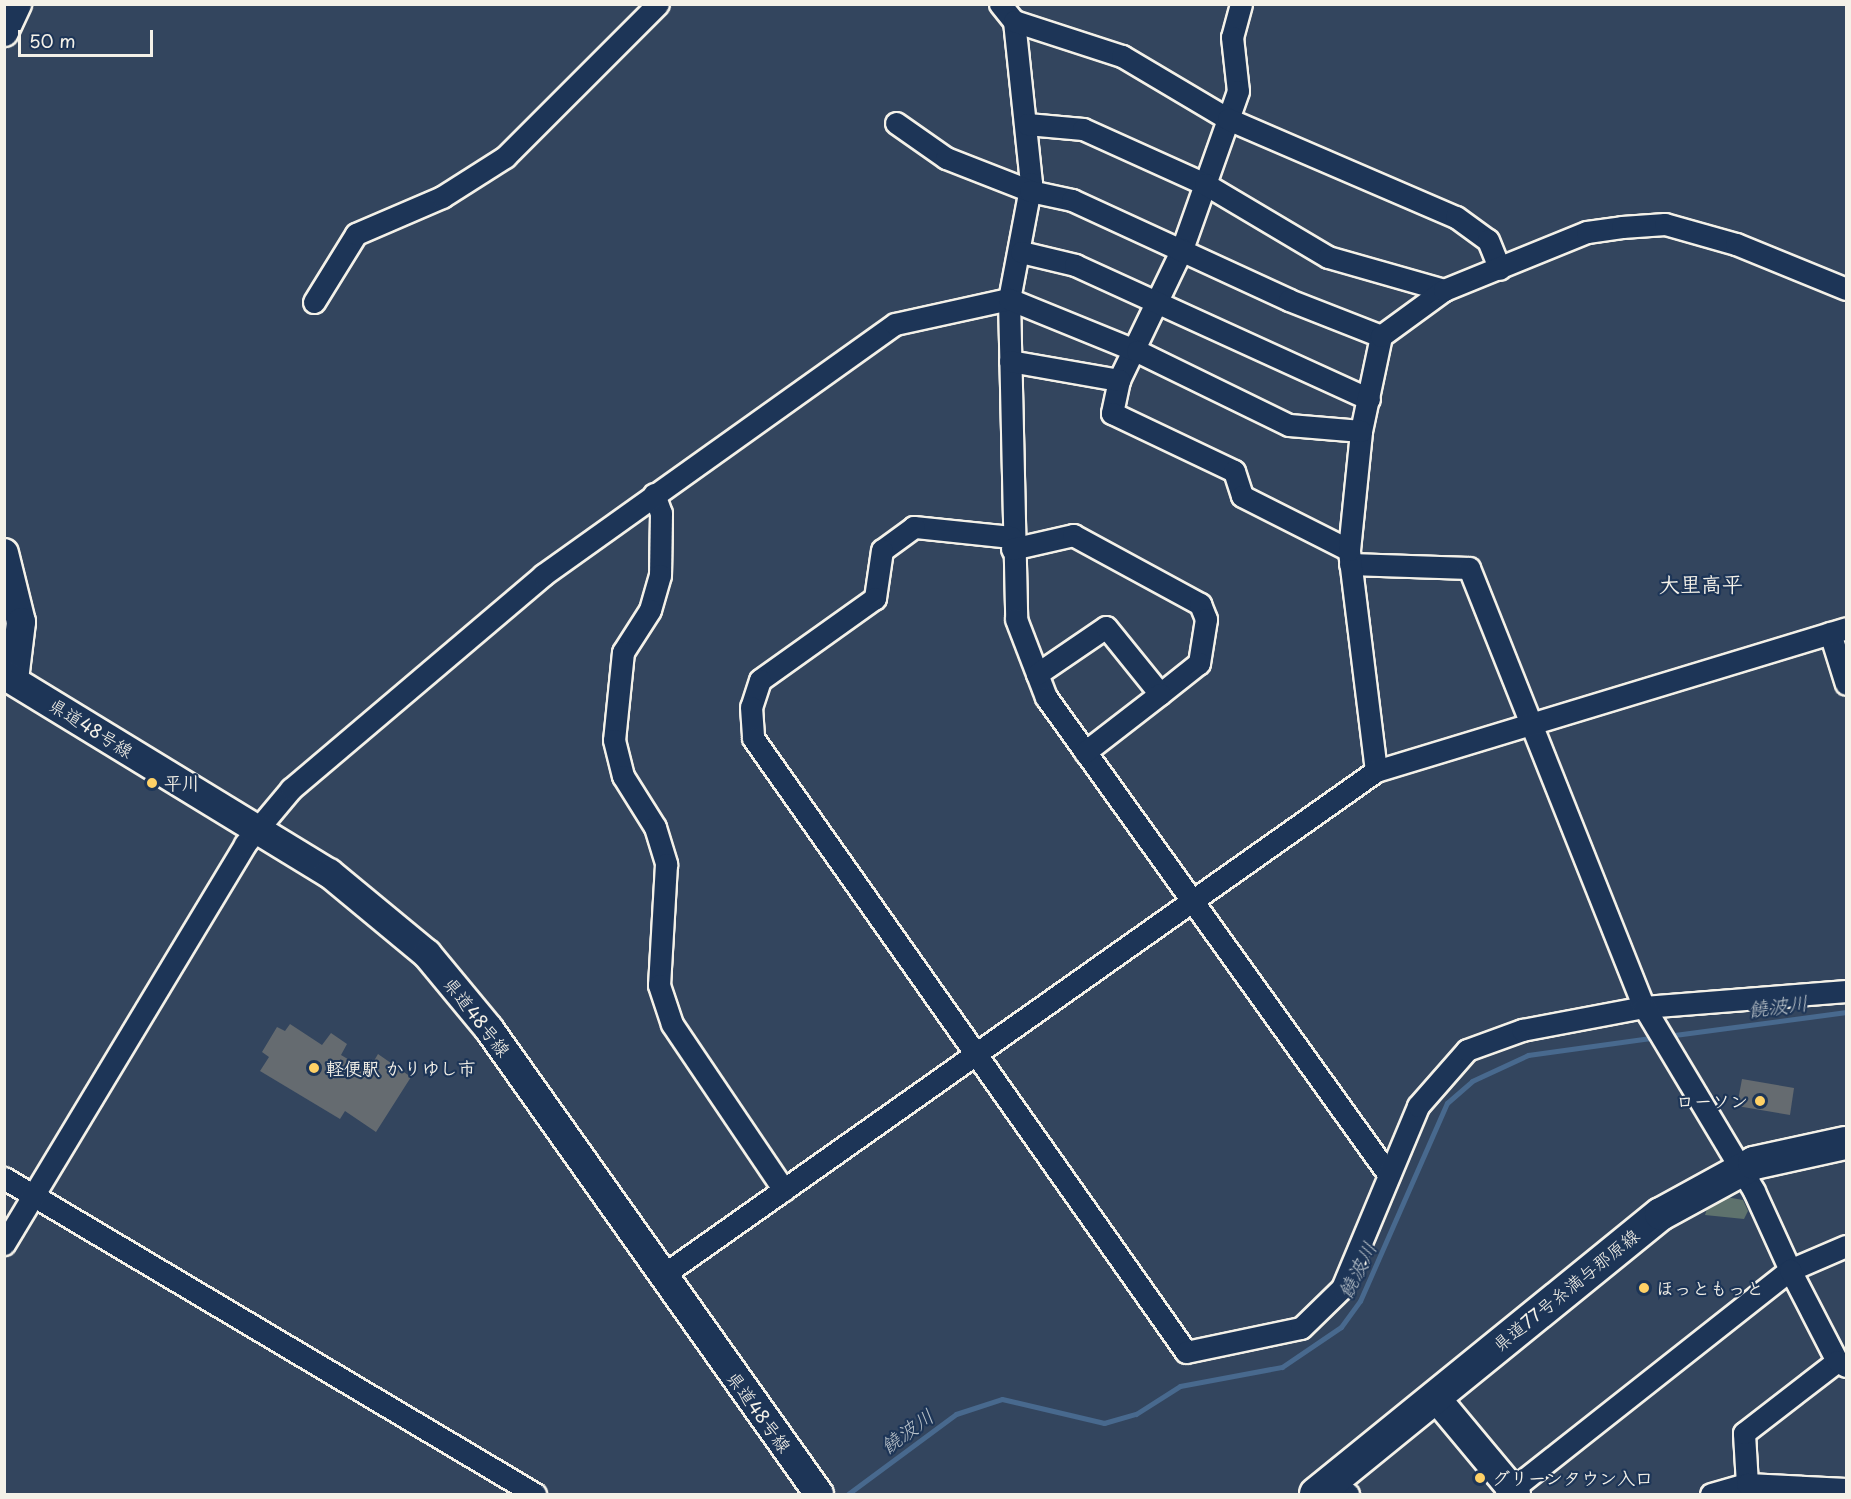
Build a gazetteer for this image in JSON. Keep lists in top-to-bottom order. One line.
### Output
{"streets":{"main road":["県道48号線","県道77号糸満与那原線"]},"districts":["大里高平"],"water":["饒波川"],"places":["平川","軽便駅 かりゆし市","ローソン","ほっともっと","グリーンタウン入口"],"scale_bar":"50 m"}
